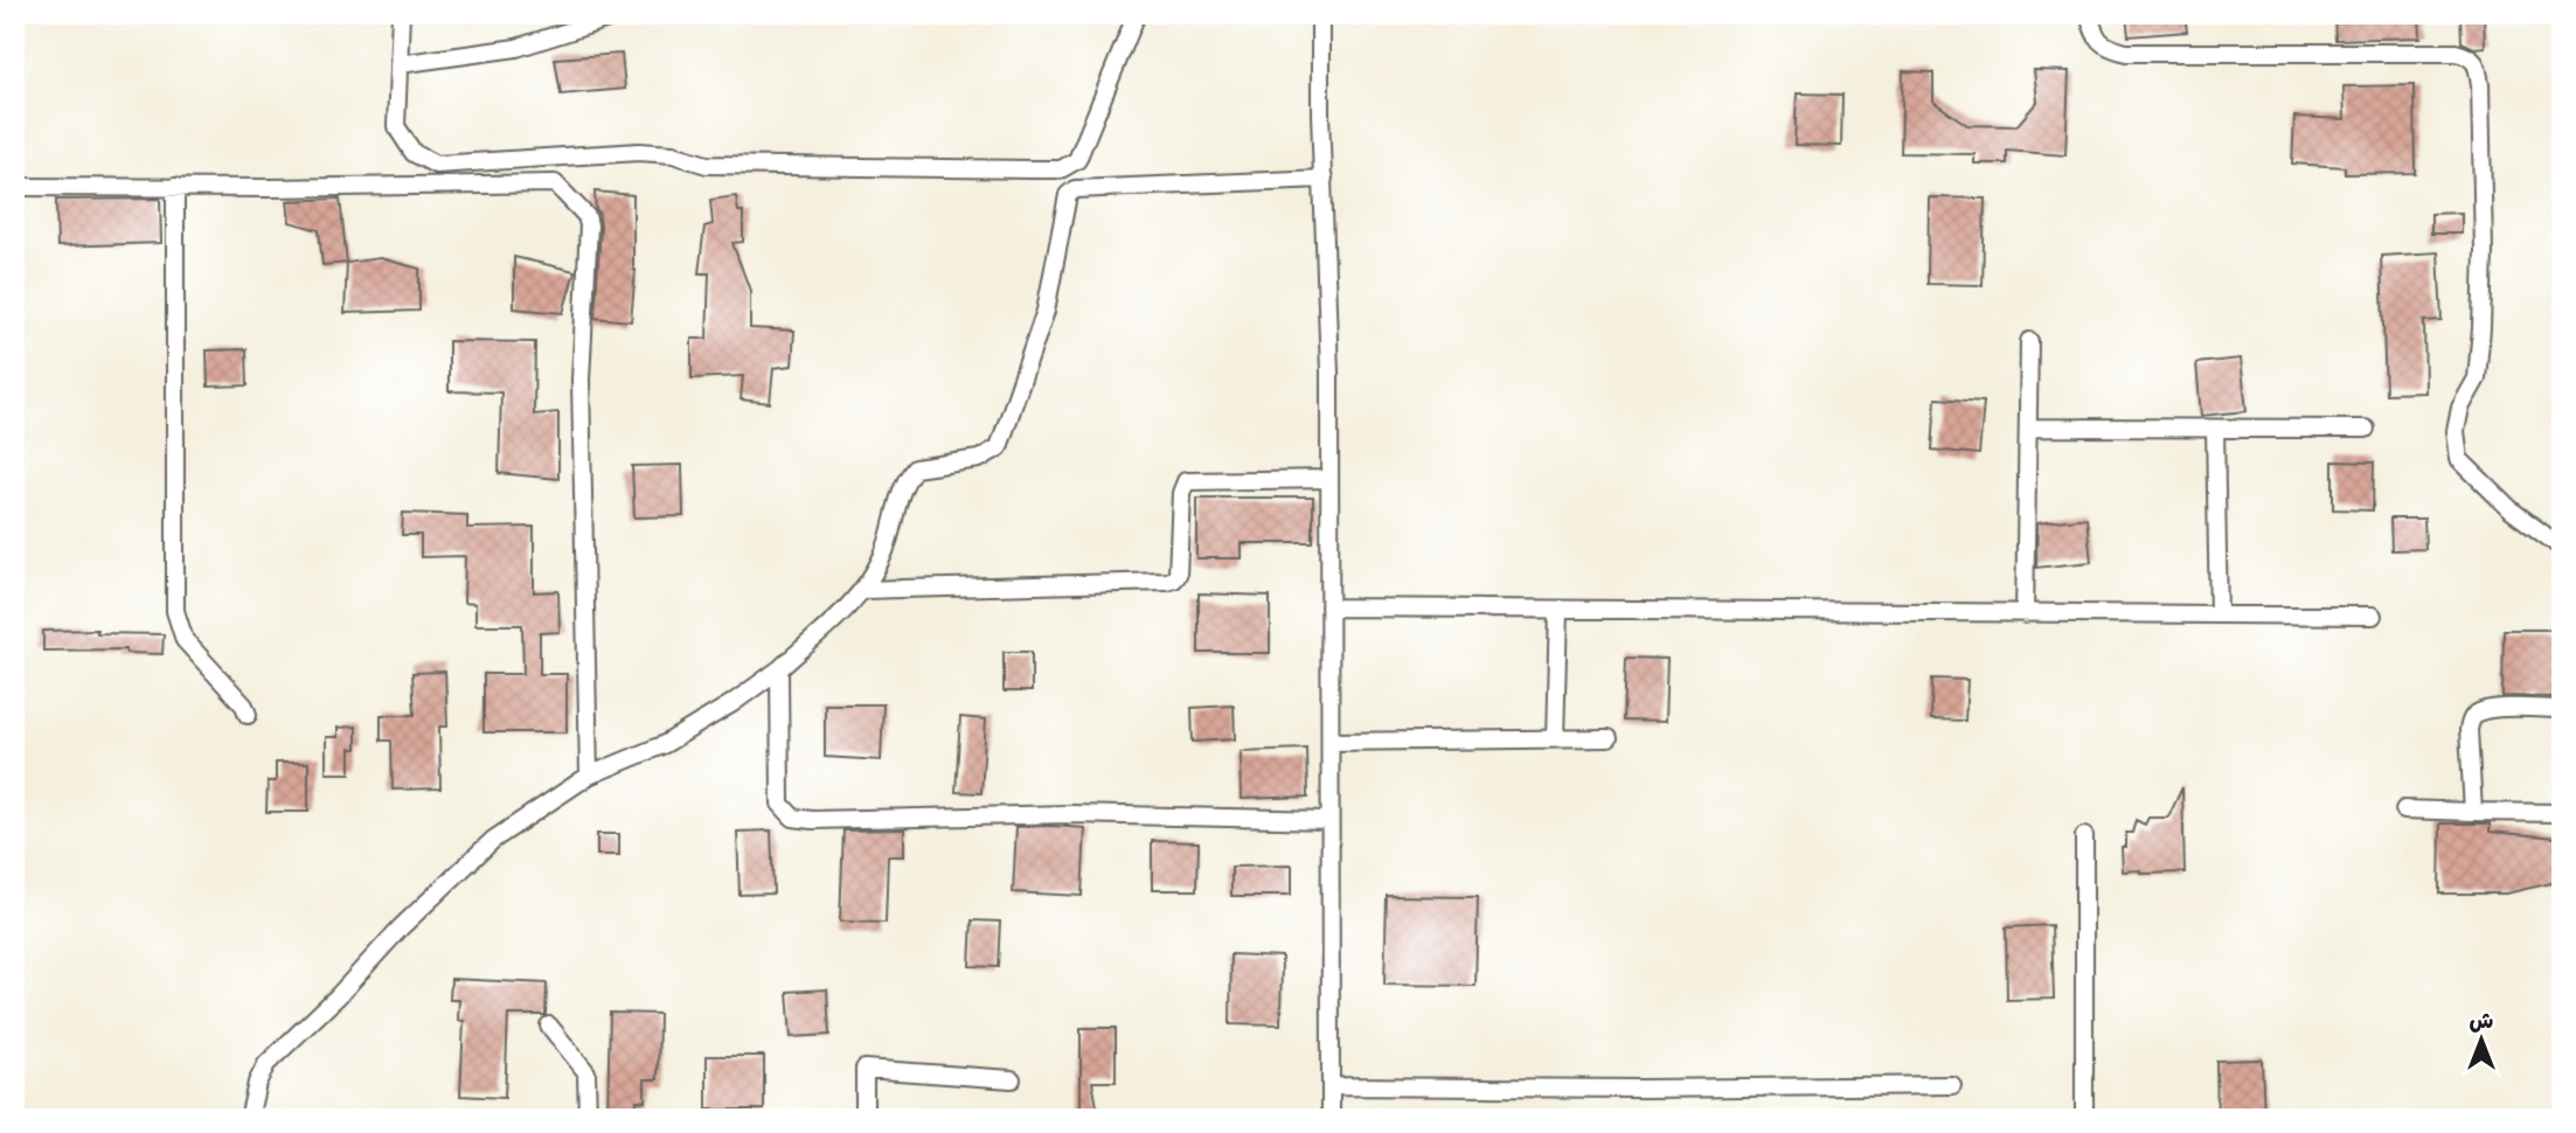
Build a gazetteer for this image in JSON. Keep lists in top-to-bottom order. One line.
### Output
{"north":"top"}
